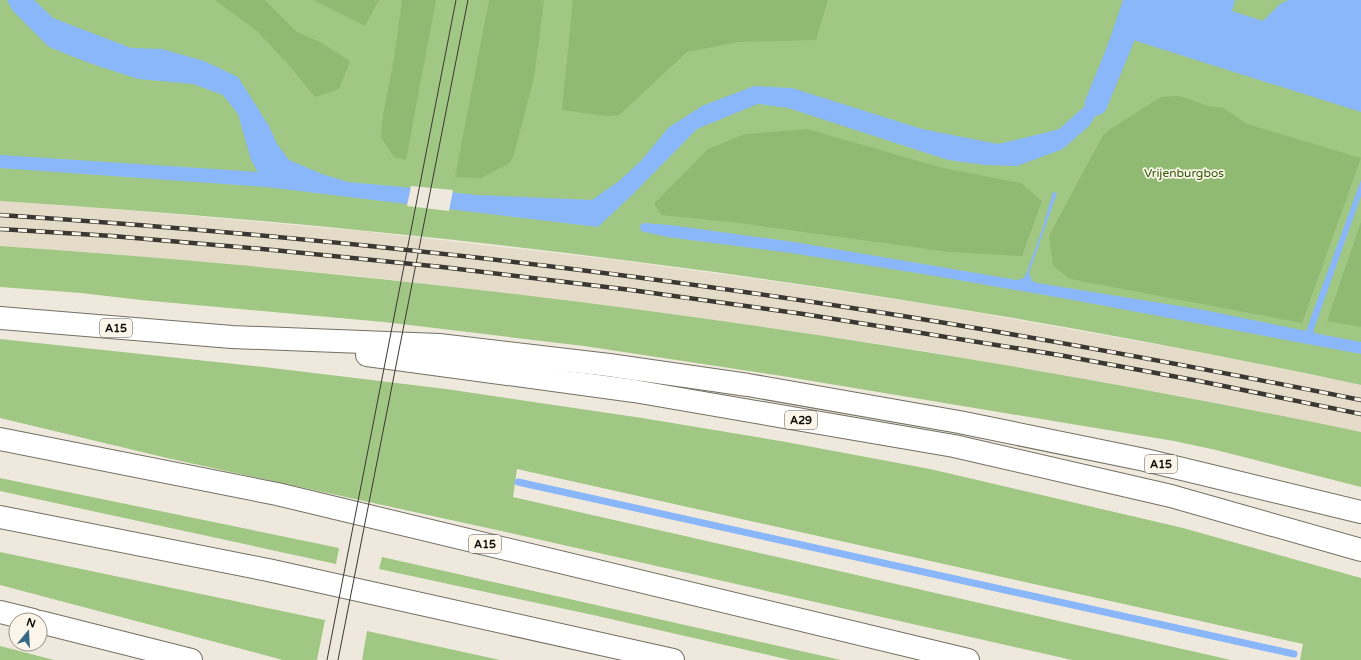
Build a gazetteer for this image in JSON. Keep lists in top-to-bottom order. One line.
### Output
{"streets":{"highway":["A15","A29"]},"crossings":[["A15","A29"]],"parks":["Vrijenburgbos"],"north":"top"}
